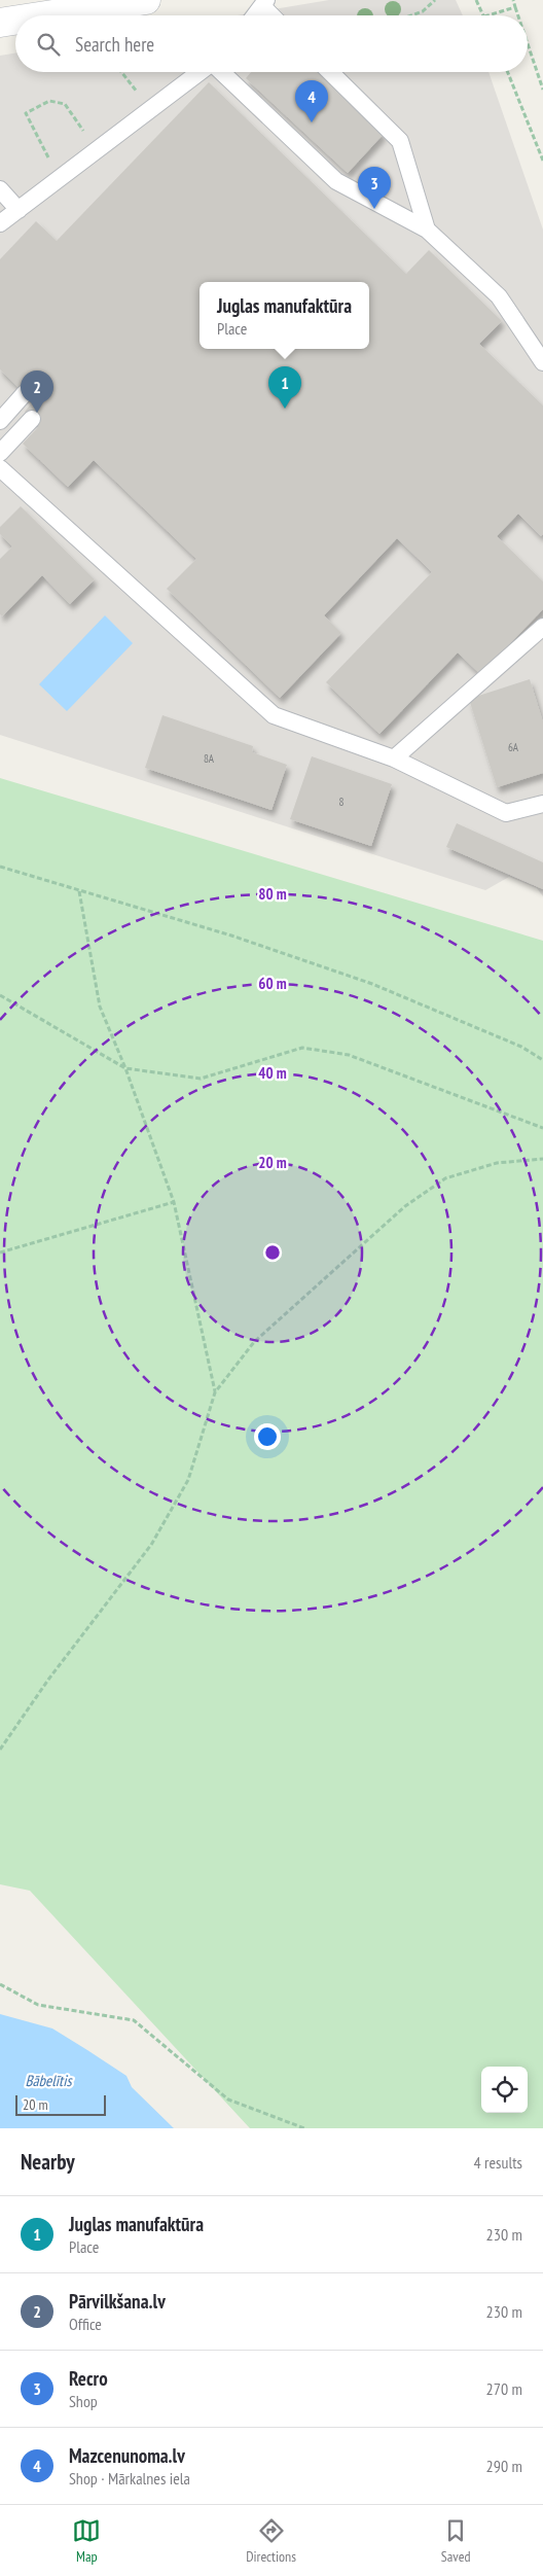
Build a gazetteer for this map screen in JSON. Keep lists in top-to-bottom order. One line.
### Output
{"water":["Bābelītis"],"house_numbers":["6A","8A","8"],"scale_bar":"20 m","page":{"search":"Search here","pins":["4","3","1","2"],"popup":["Juglas manufaktūra","Place"],"scale":"20 m","heading":["Nearby","4 results"],"list":[{"mark":"1","name":"Juglas manufaktūra","note":"Place","value":"230 m"},{"mark":"2","name":"Pārvilkšana.lv","note":"Office","value":"230 m"},{"mark":"3","name":"Recro","note":"Shop","value":"270 m"},{"mark":"4","name":"Mazcenunoma.lv","note":"Shop · Mārkalnes iela","value":"290 m"}],"nav":["Map","Directions","Saved"]},"rings":["80 m","60 m","40 m","20 m"]}
